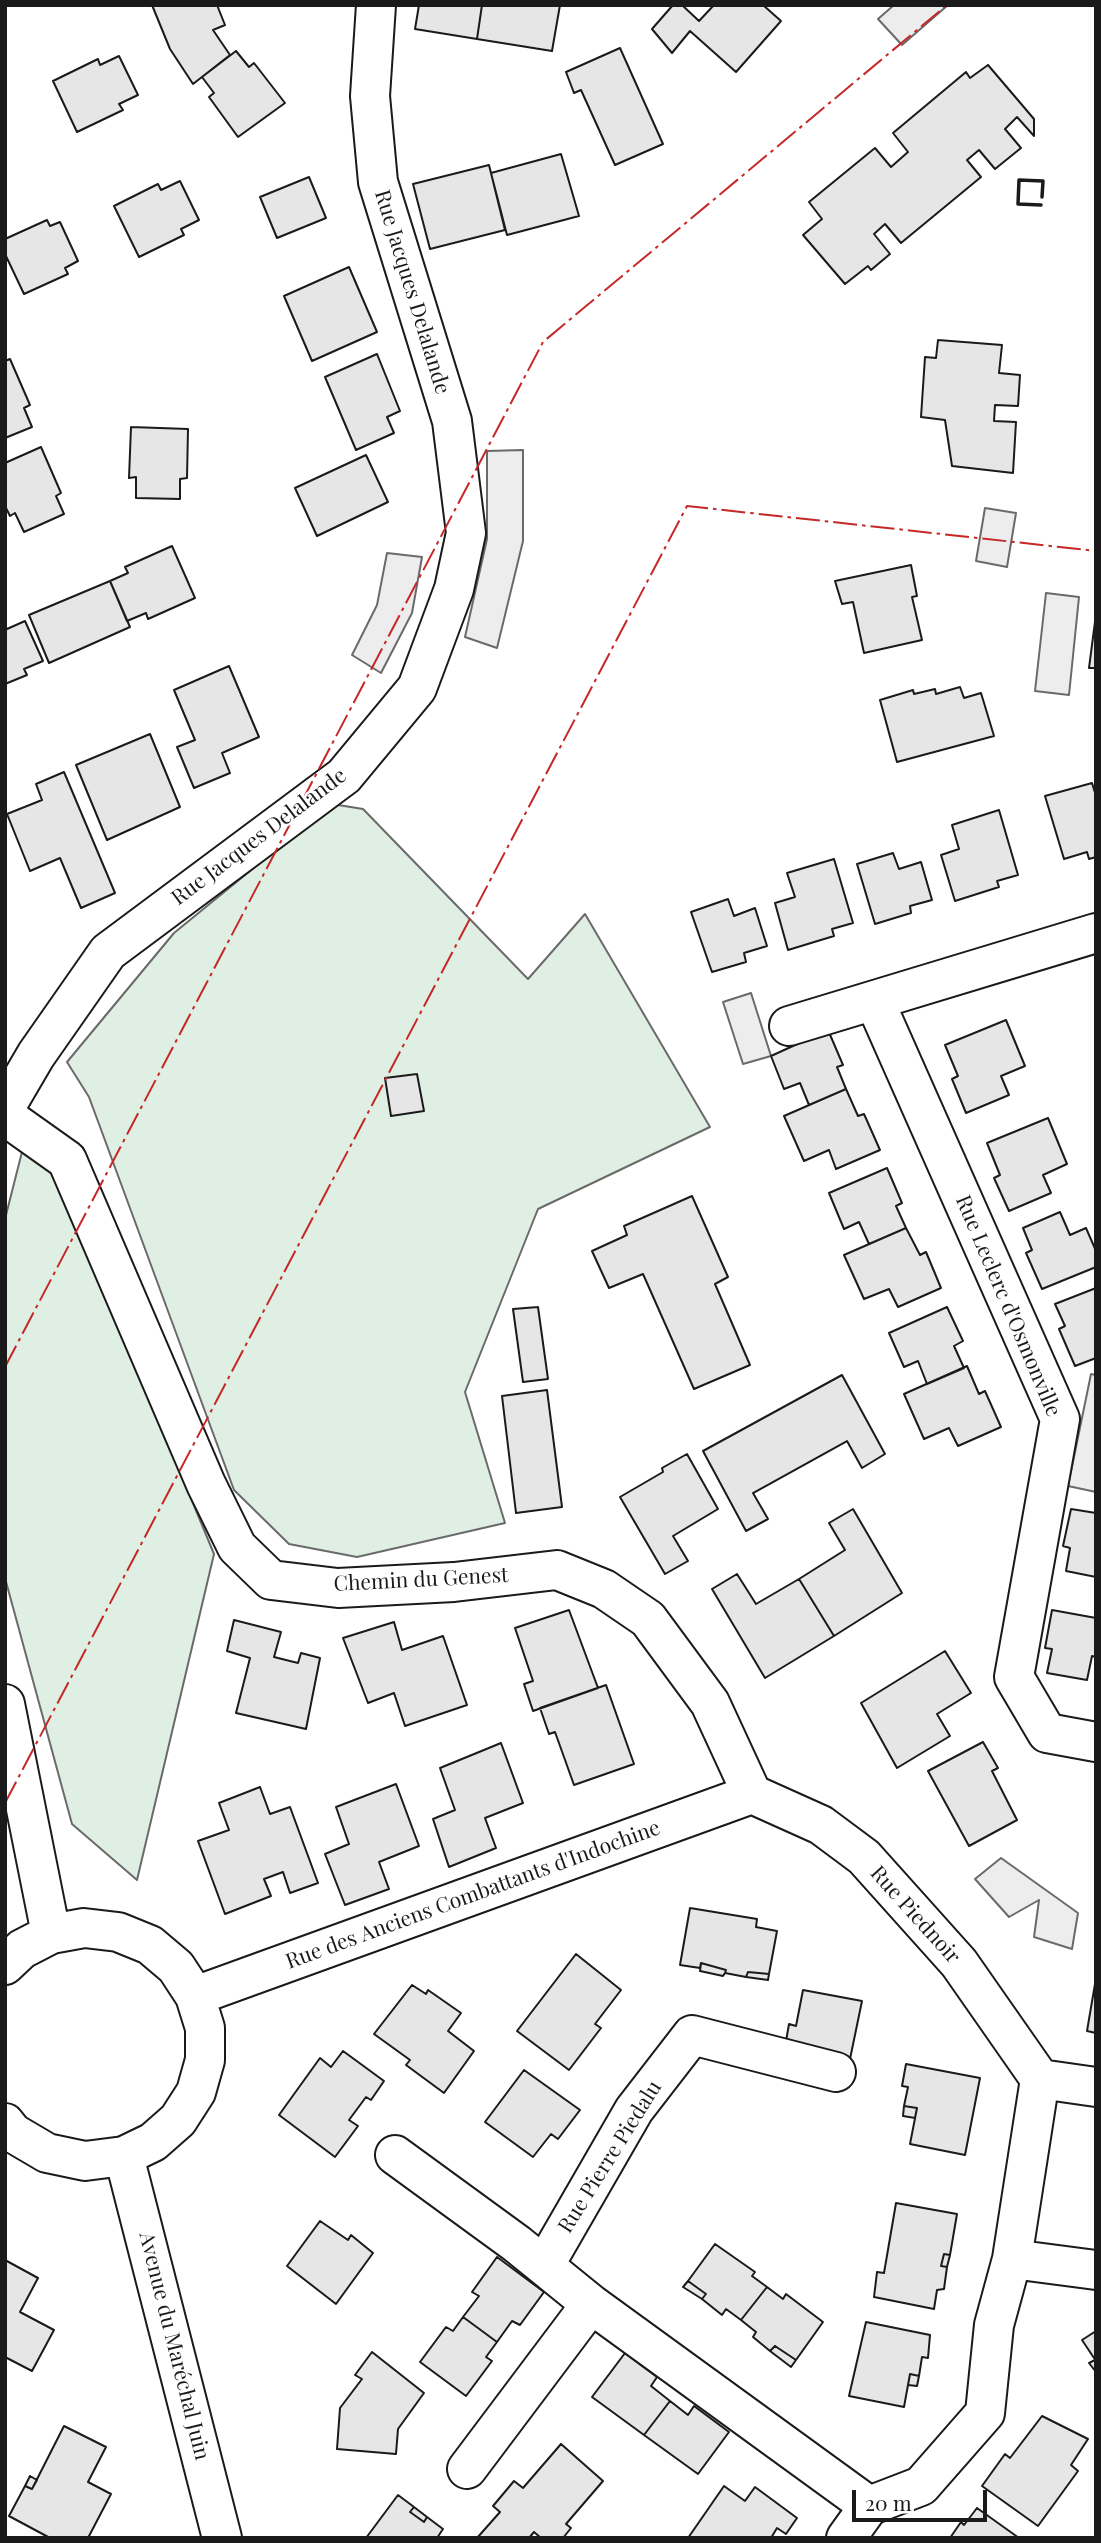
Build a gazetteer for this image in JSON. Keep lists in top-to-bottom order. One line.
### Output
{"streets":{"street":["Rue Jacques Delalande","Rue Leclerc d'Osmonville","Chemin du Genest","Rue des Anciens Combattants d'Indochine","Rue Piednoir","Rue Pierre Piedalu","Avenue du Maréchal Juin"]},"crossings":[["Chemin du Genest","Rue des Anciens Combattants d'Indochine"],["Chemin du Genest","Rue Piednoir"],["Rue des Anciens Combattants d'Indochine","Rue Piednoir"]],"scale_bar":"20 m"}
